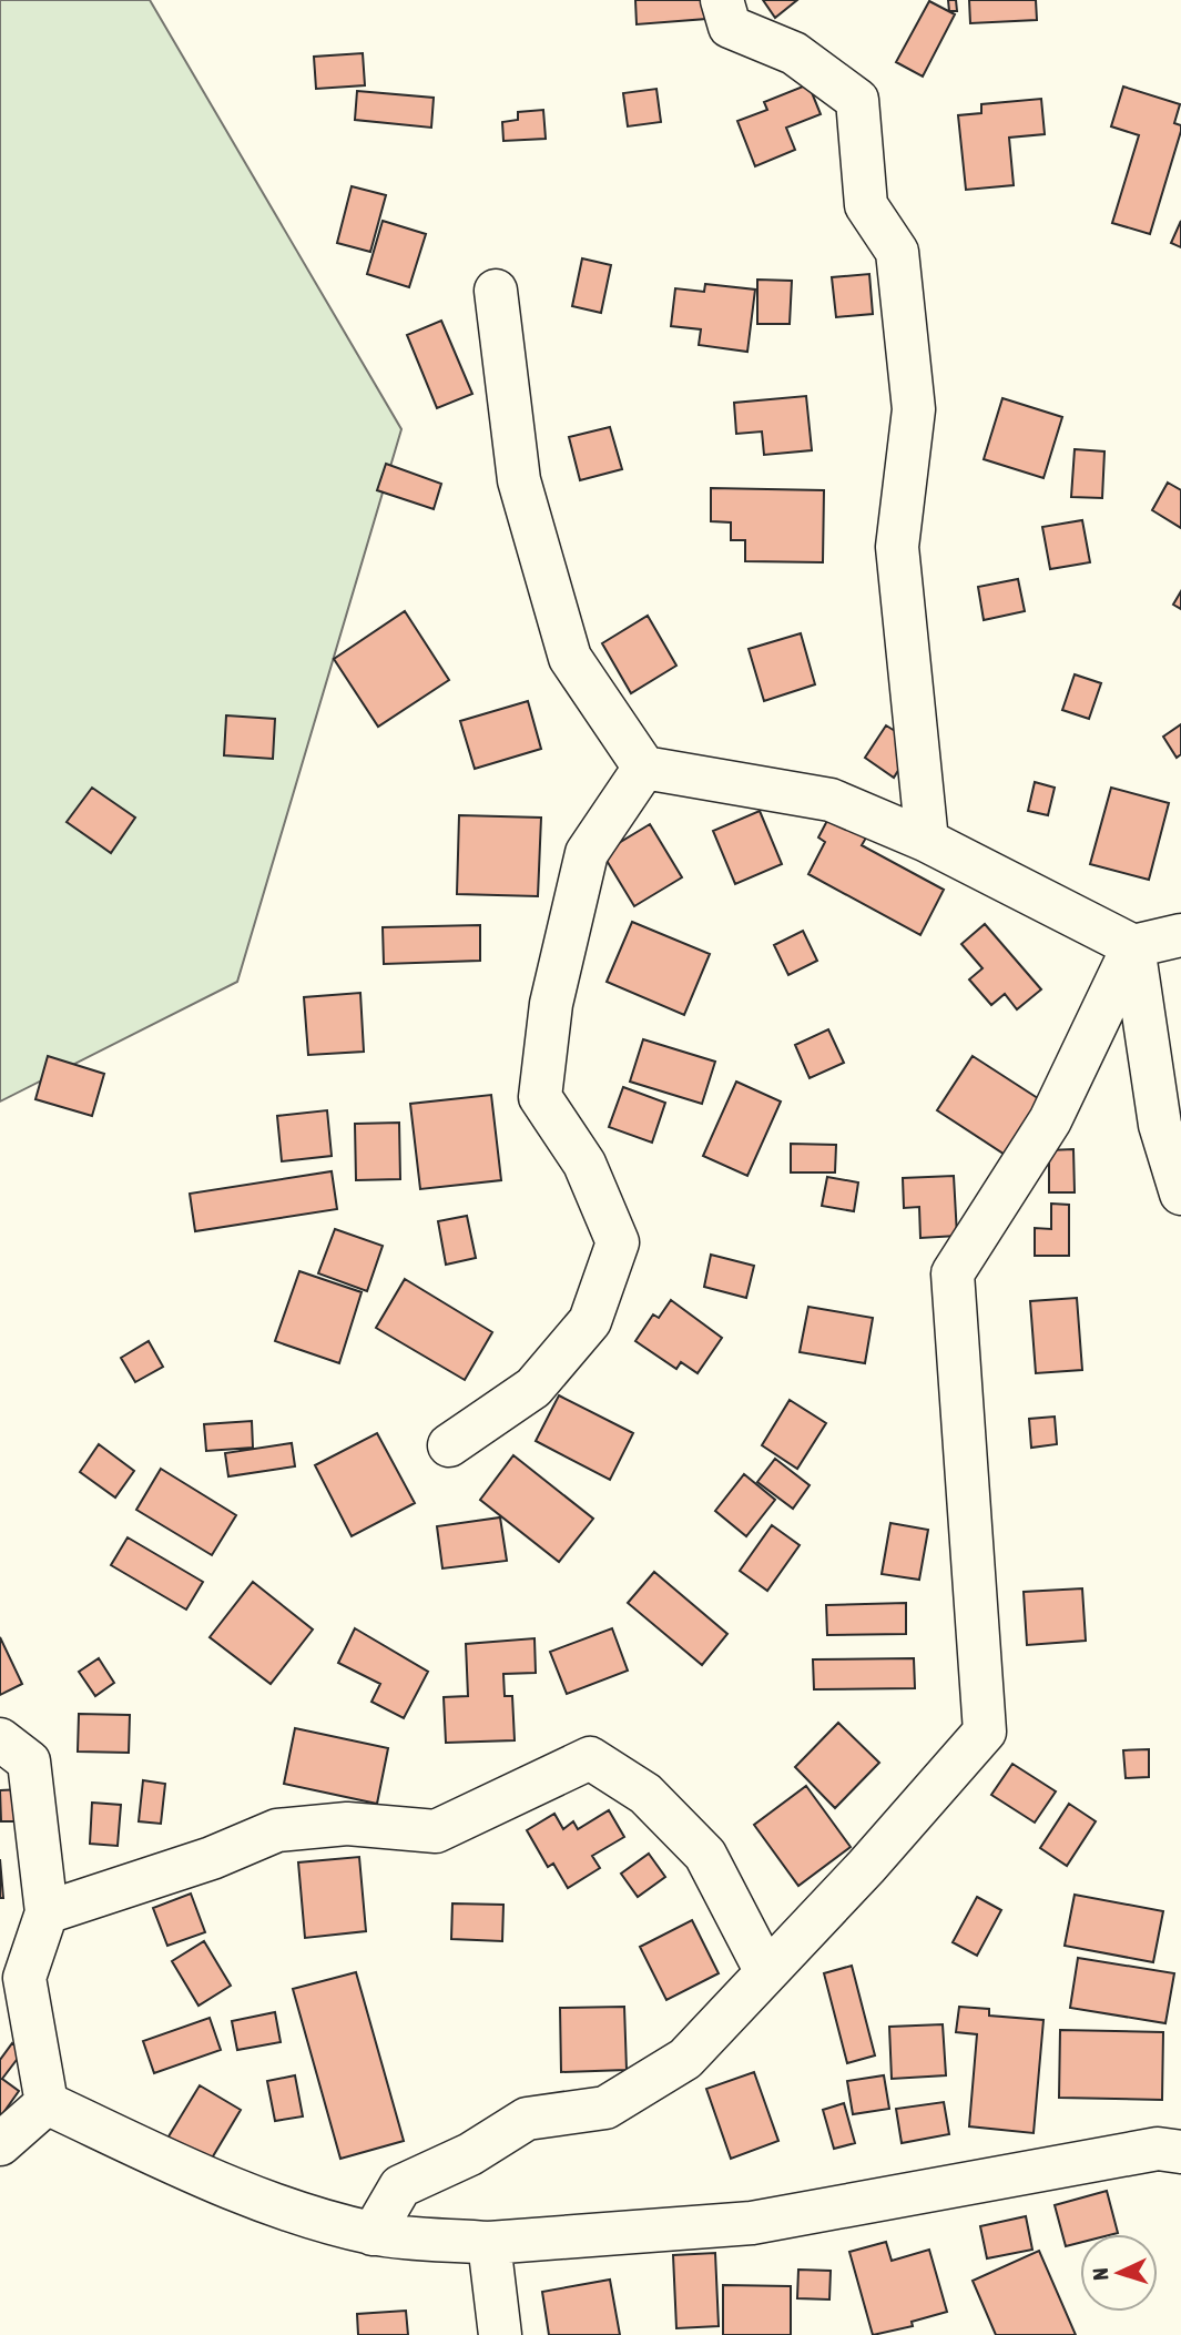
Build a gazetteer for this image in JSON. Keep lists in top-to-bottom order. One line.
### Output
{"north":"left"}
